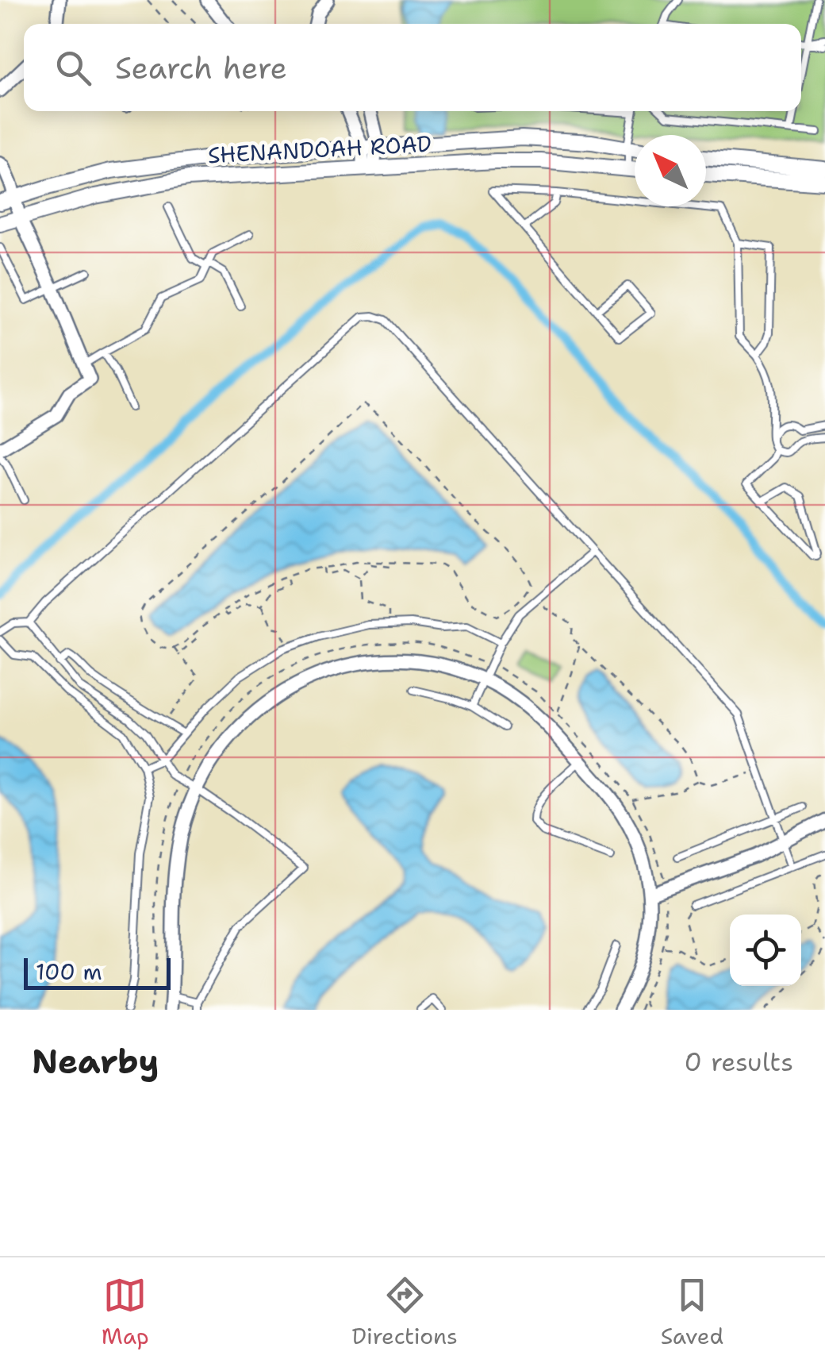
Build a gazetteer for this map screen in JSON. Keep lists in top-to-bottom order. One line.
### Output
{"streets":{"street":["SHENANDOAH ROAD"]},"scale_bar":"100 m","north":"top left","page":{"search":"Search here","scale":"100 m","heading":["Nearby","0 results"],"nav":["Map","Directions","Saved"]}}
